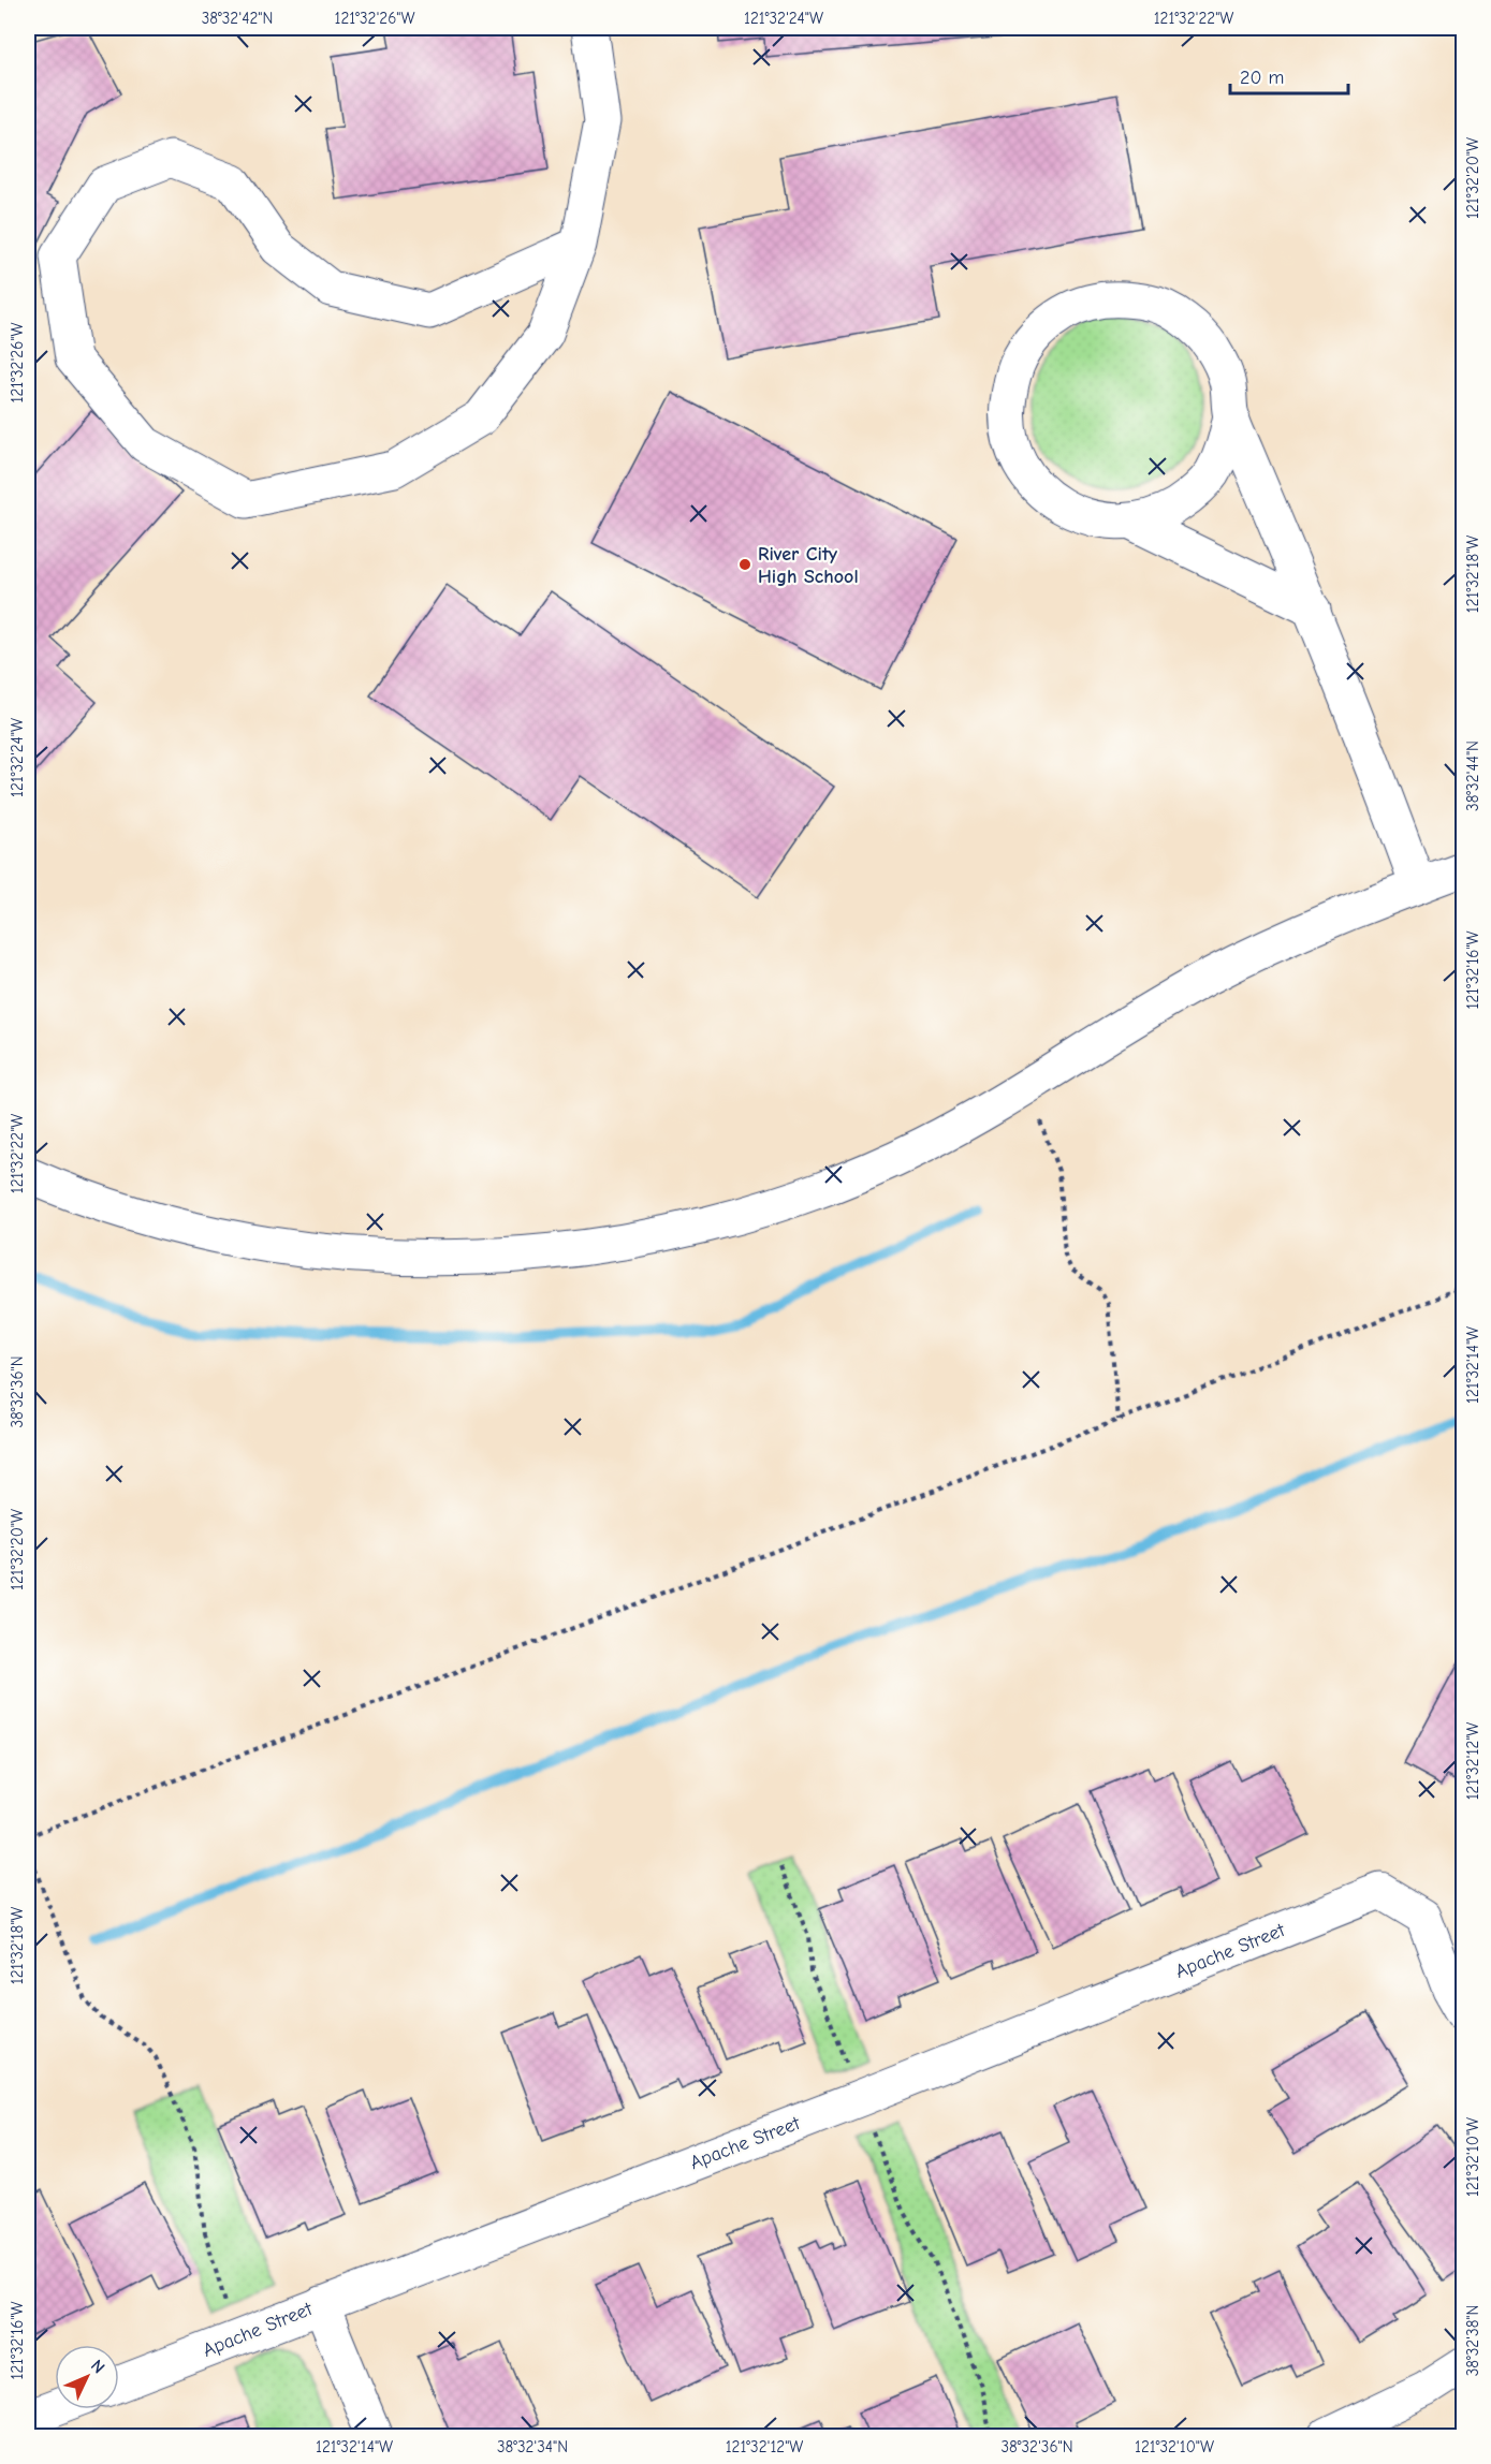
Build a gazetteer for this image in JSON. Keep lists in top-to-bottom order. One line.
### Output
{"streets":{"street":["Apache Street"]},"places":["River City High School"],"scale_bar":"20 m","north":"top right","coordinates":["38°32'42\"N","121°32'26\"W","121°32'24\"W","121°32'22\"W","121°32'20\"W","121°32'18\"W","38°32'44\"N","121°32'16\"W","121°32'14\"W","38°32'36\"N","121°32'12\"W","121°32'10\"W","38°32'38\"N","38°32'34\"N"]}
